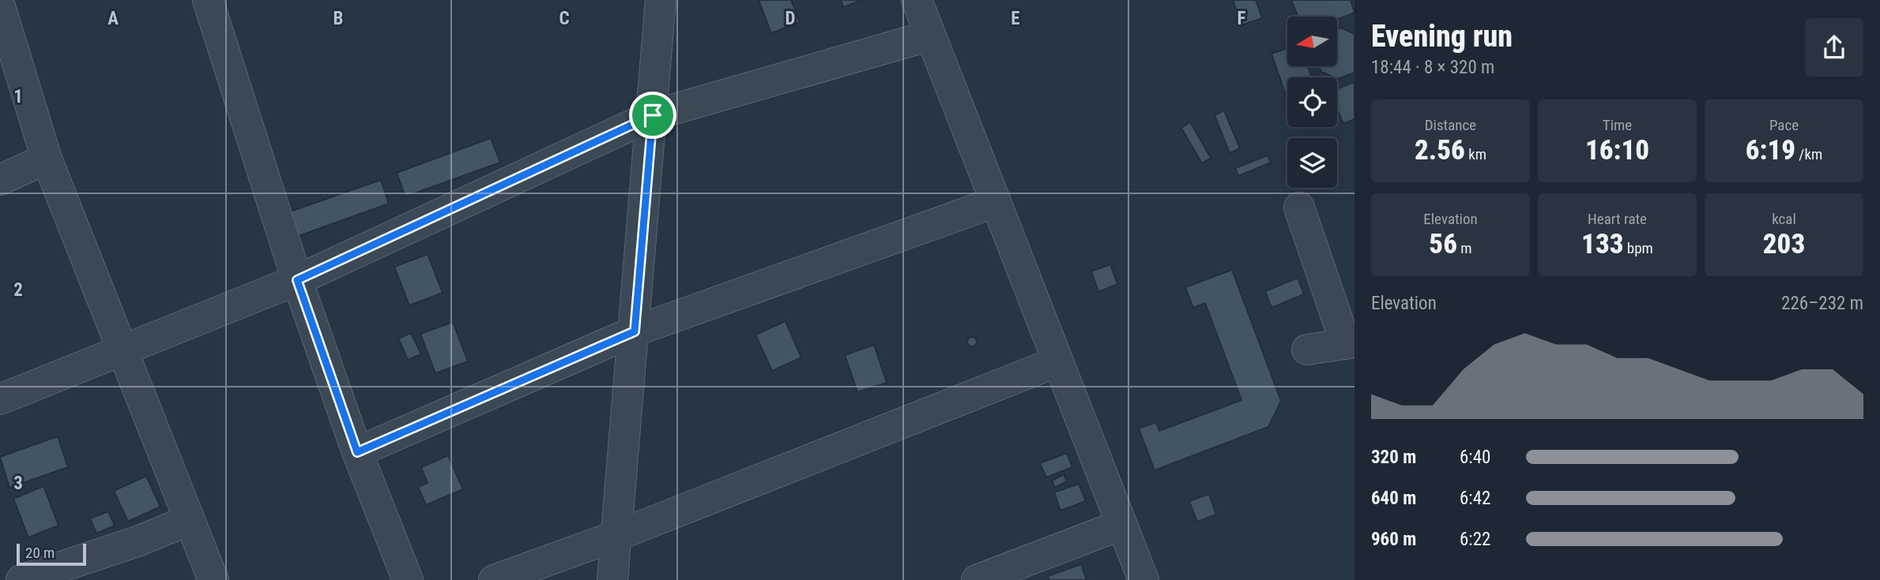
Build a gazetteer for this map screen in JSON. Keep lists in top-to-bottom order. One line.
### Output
{"scale_bar":"20 m","north":"left","page":{"heading":["Evening run","18:44 · 8 × 320 m"],"stats":[["Distance","2.56 km"],["Time","16:10"],["Pace","6:19 /km"],["Elevation","56 m"],["Heart rate","133 bpm"],["kcal","203"]],"chart":["Elevation","226–232 m"],"list":[{"name":"320 m","note":"6:40"},{"name":"640 m","note":"6:42"},{"name":"960 m","note":"6:22"}],"scale":"20 m"},"grid":{"columns":["A","B","C","D","E","F"],"rows":["1","2","3"]}}
